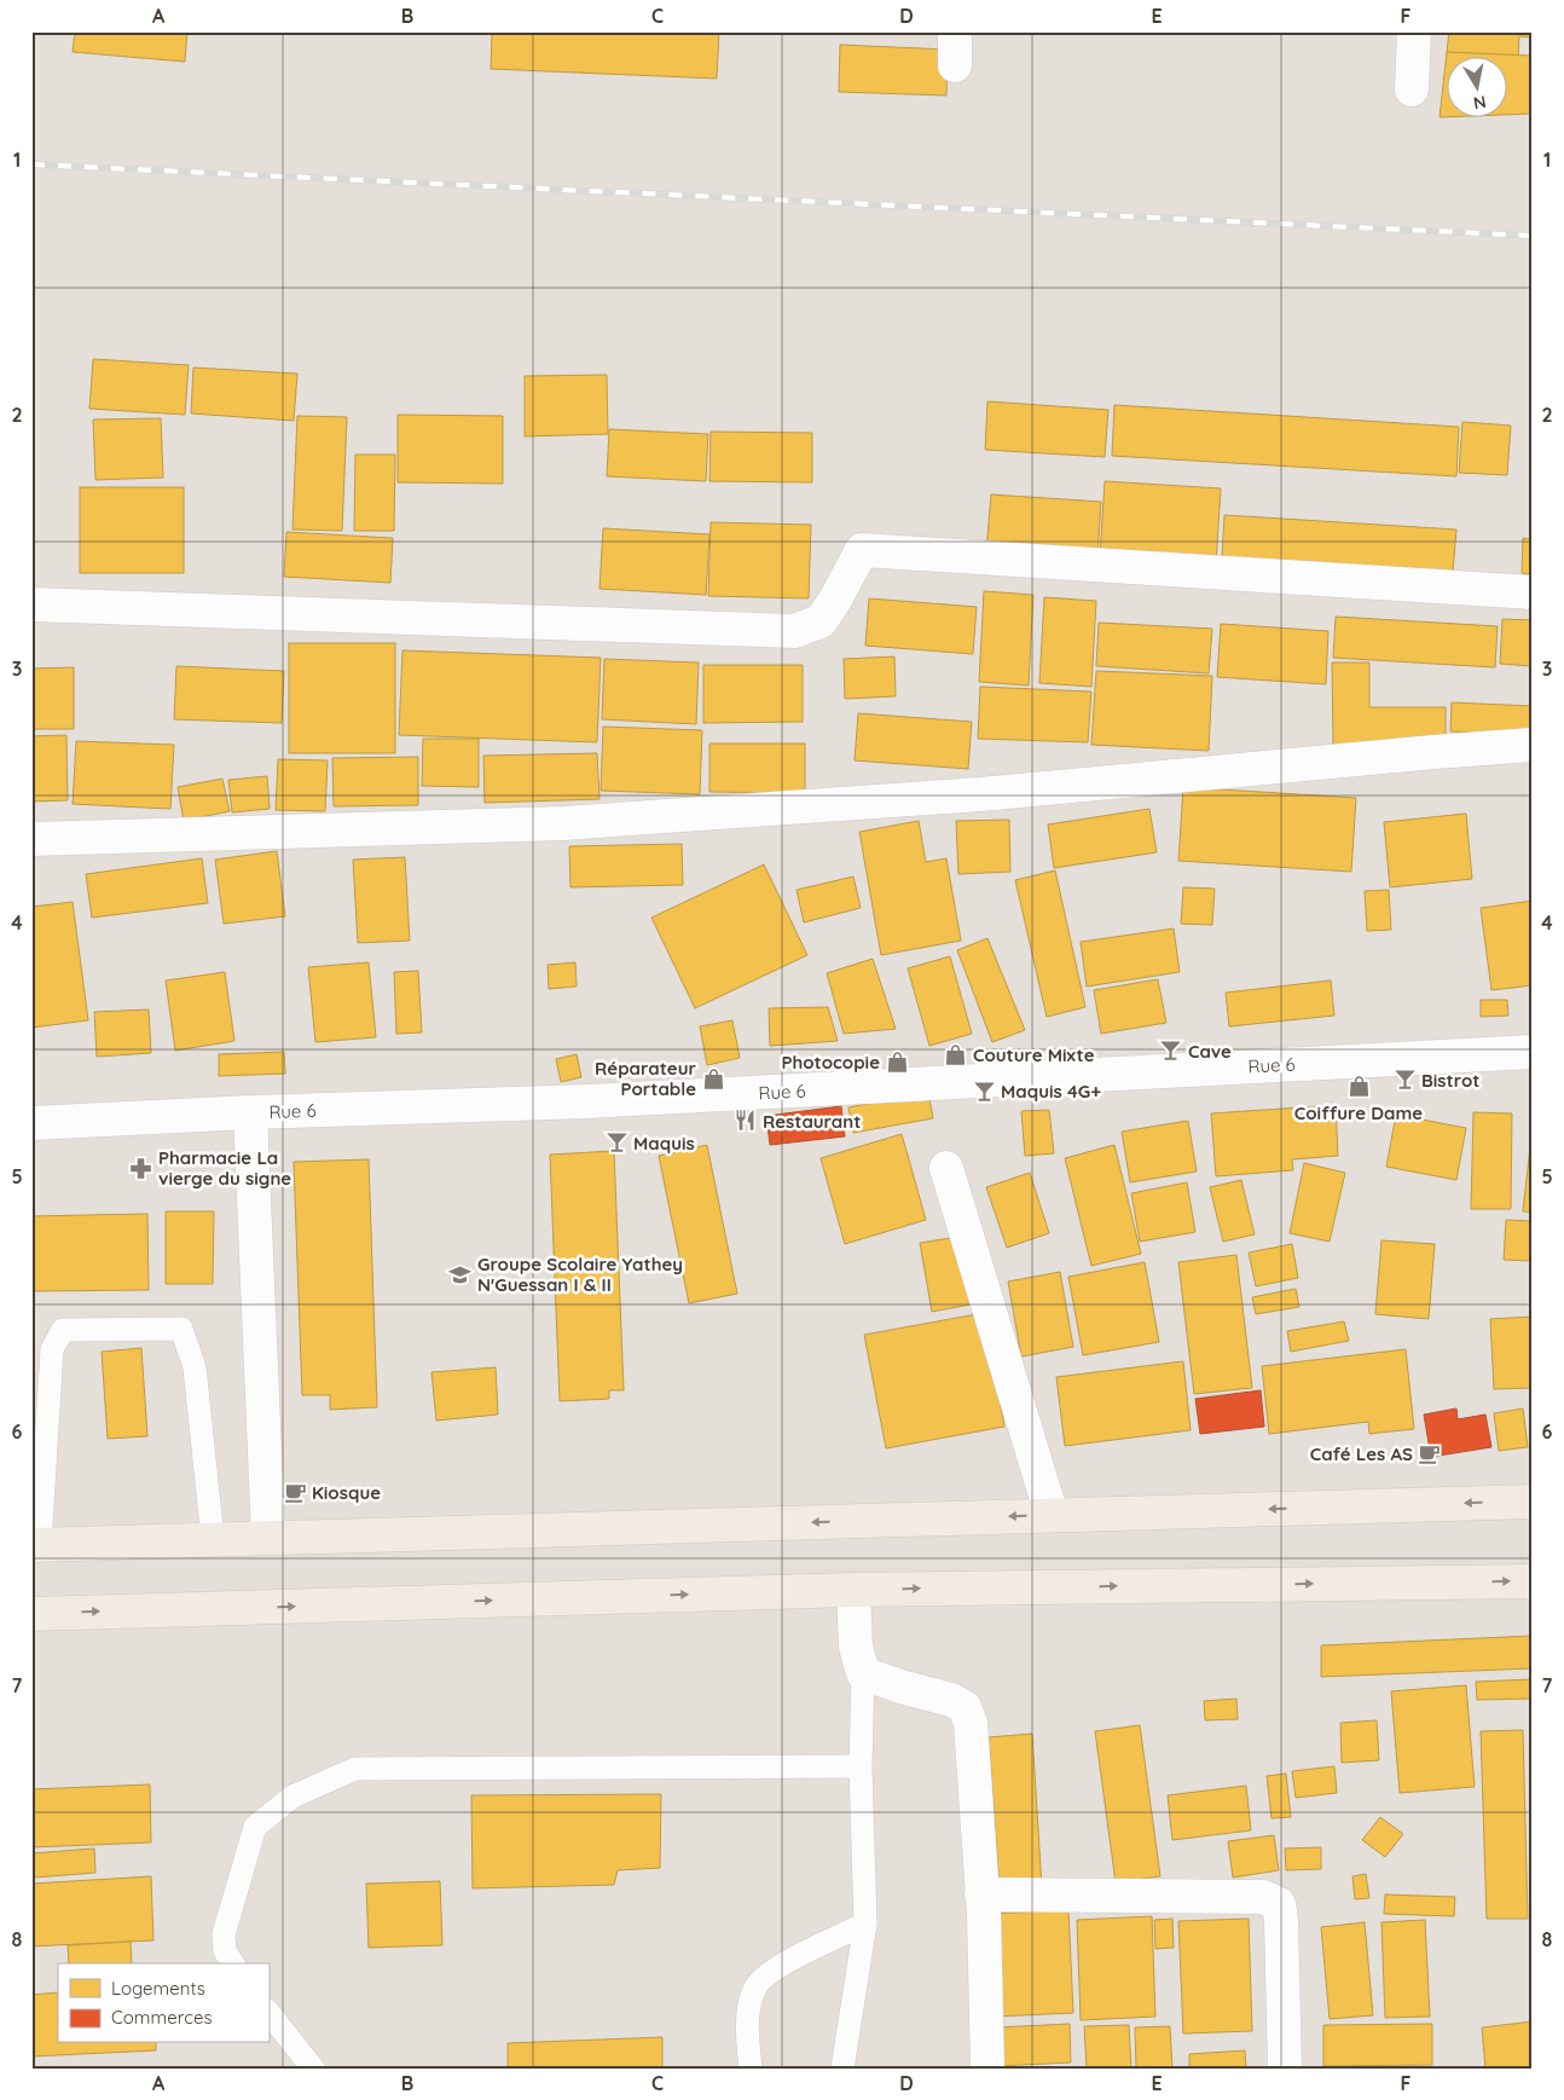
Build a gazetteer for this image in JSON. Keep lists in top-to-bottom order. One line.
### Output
{"streets":{"street":["Rue 6"]},"places":{"bar":["Cave","Bistrot","Maquis 4G+","Maquis"],"shop":["Couture Mixte","Photocopie","Réparateur Portable","Coiffure Dame"],"restaurant":["Restaurant"],"pharmacy":["Pharmacie La vierge du signe"],"school or university":["Groupe Scolaire Yathey N'Guessan I & II"],"cafe":["Café Les AS","Kiosque"]},"legend":["Logements","Commerces"],"north":"bottom","grid":{"columns":["A","B","C","D","E","F"],"rows":["1","2","3","4","5","6","7","8"]}}
